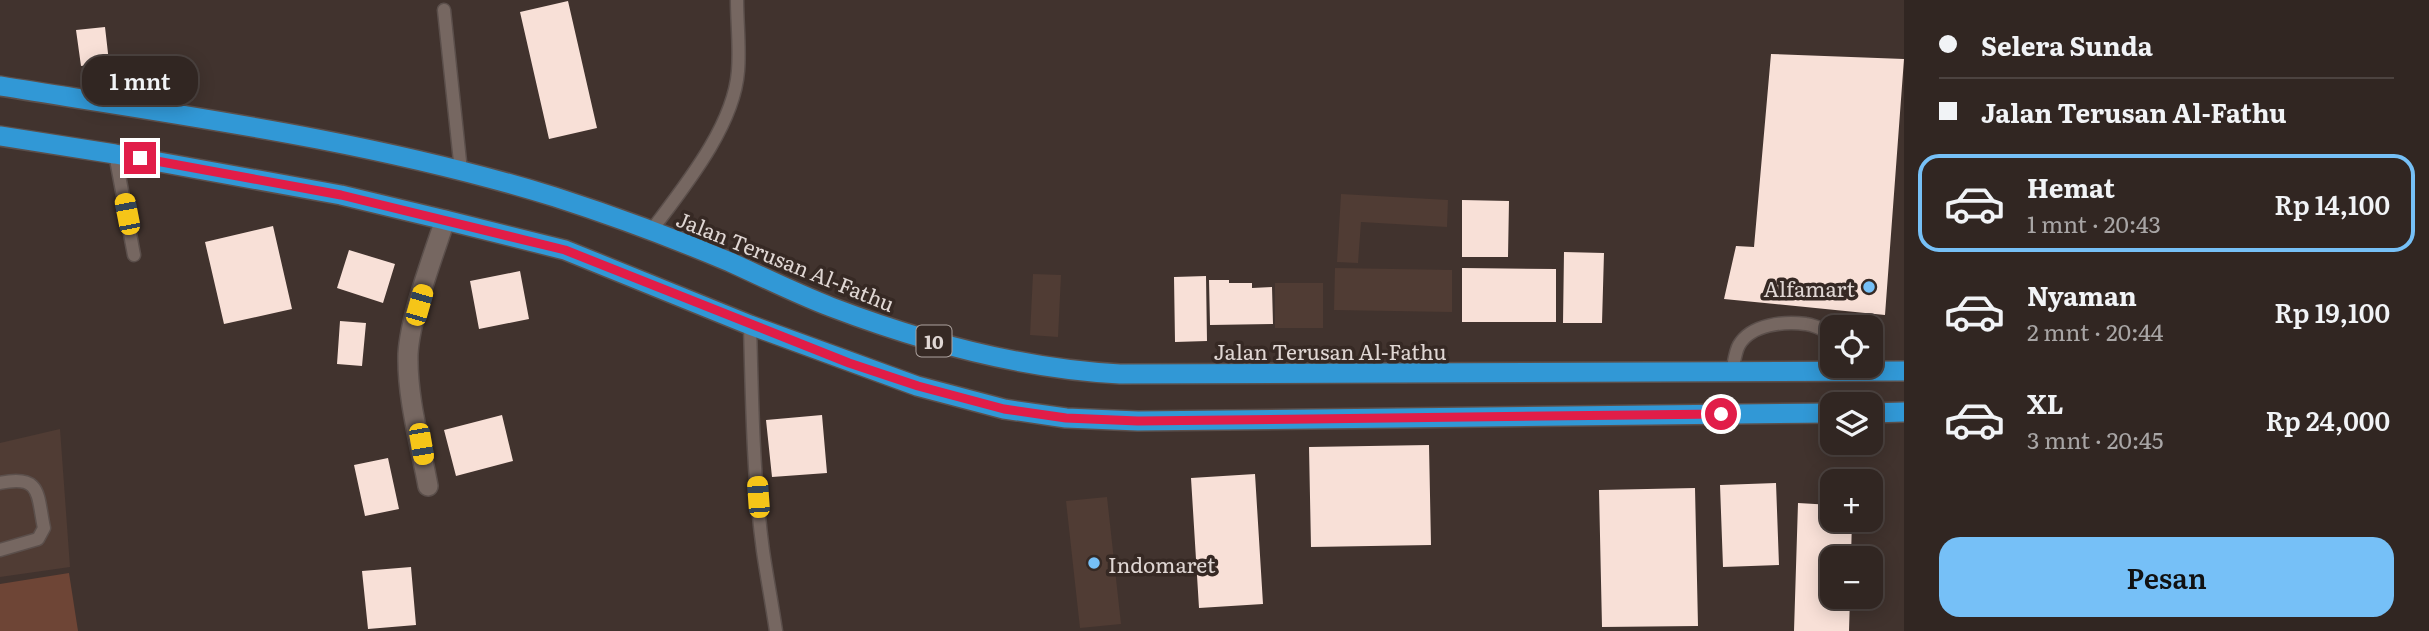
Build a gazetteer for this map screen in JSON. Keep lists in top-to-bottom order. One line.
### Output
{"streets":{"highway":["Jalan Terusan Al-Fathu","10"]},"places":["Alfamart","Indomaret"],"page":{"banner":["Selera Sunda","Jalan Terusan Al-Fathu"],"bubble":"1 mnt","list":[{"name":"Hemat","note":"1 mnt · 20:43","value":"Rp 14,100"},{"name":"Nyaman","note":"2 mnt · 20:44","value":"Rp 19,100"},{"name":"XL","note":"3 mnt · 20:45","value":"Rp 24,000"}],"map_buttons":["+","−"],"buttons":"Pesan"}}
